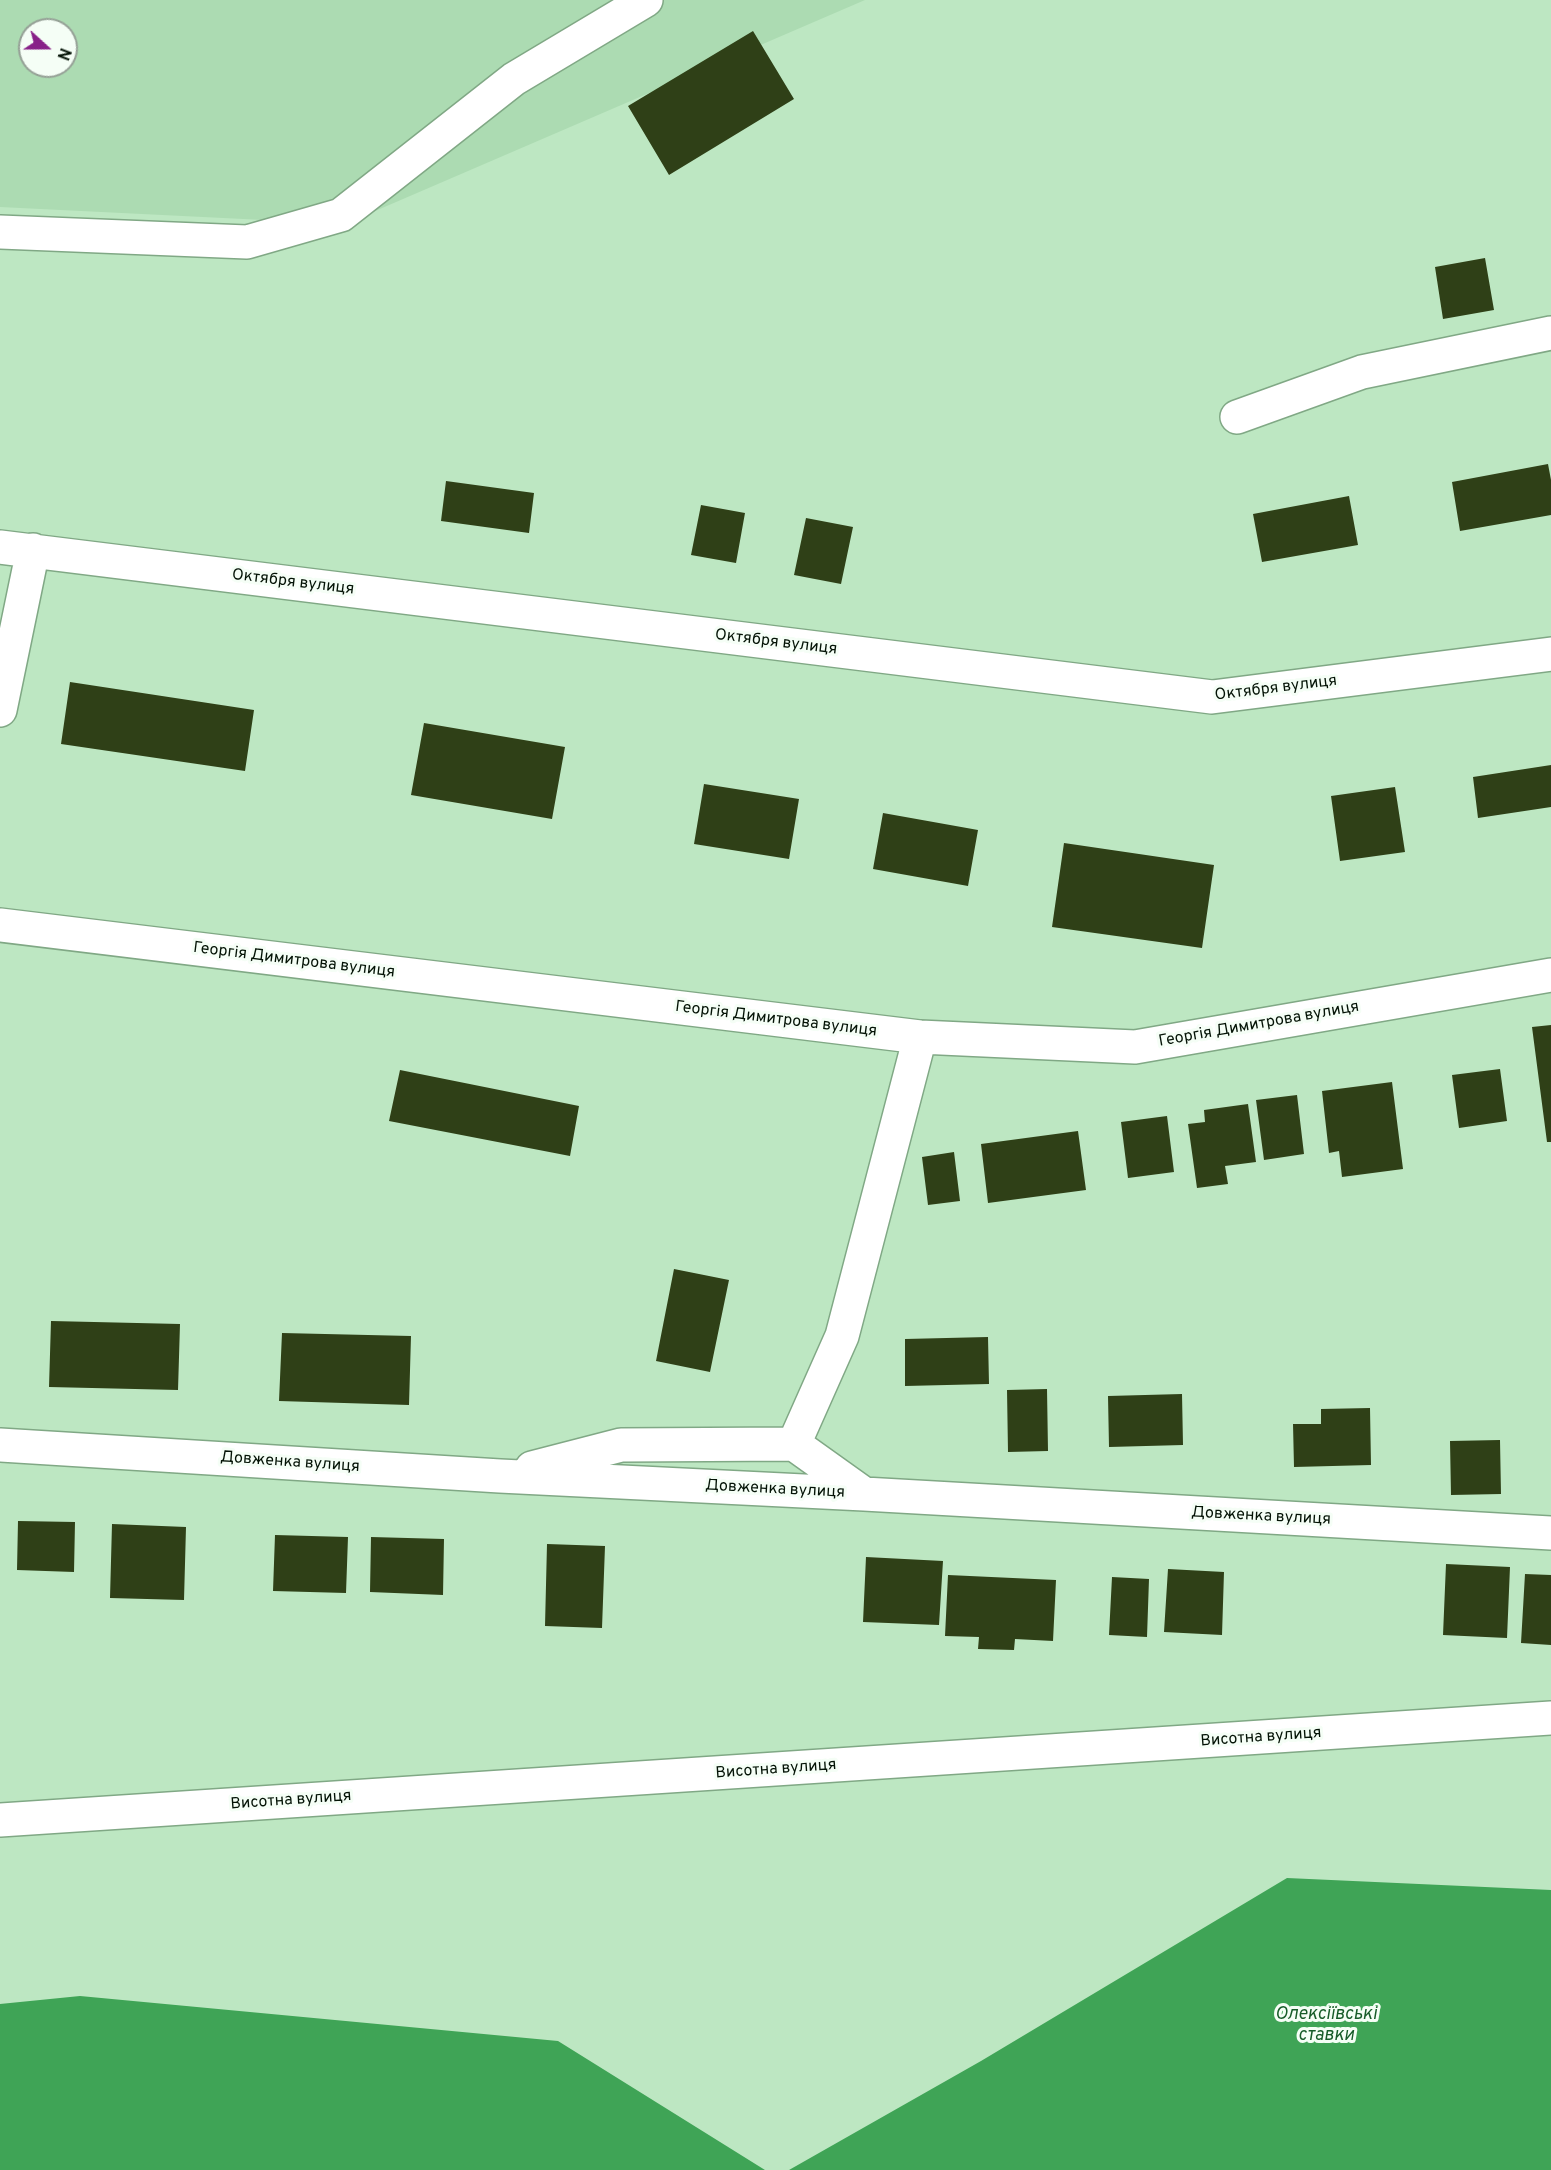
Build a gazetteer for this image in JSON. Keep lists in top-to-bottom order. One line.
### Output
{"streets":{"street":["Октября вулиця","Георгія Димитрова вулиця","Довженка вулиця","Висотна вулиця"]},"water":["Олексіївські ставки"],"north":"right"}
